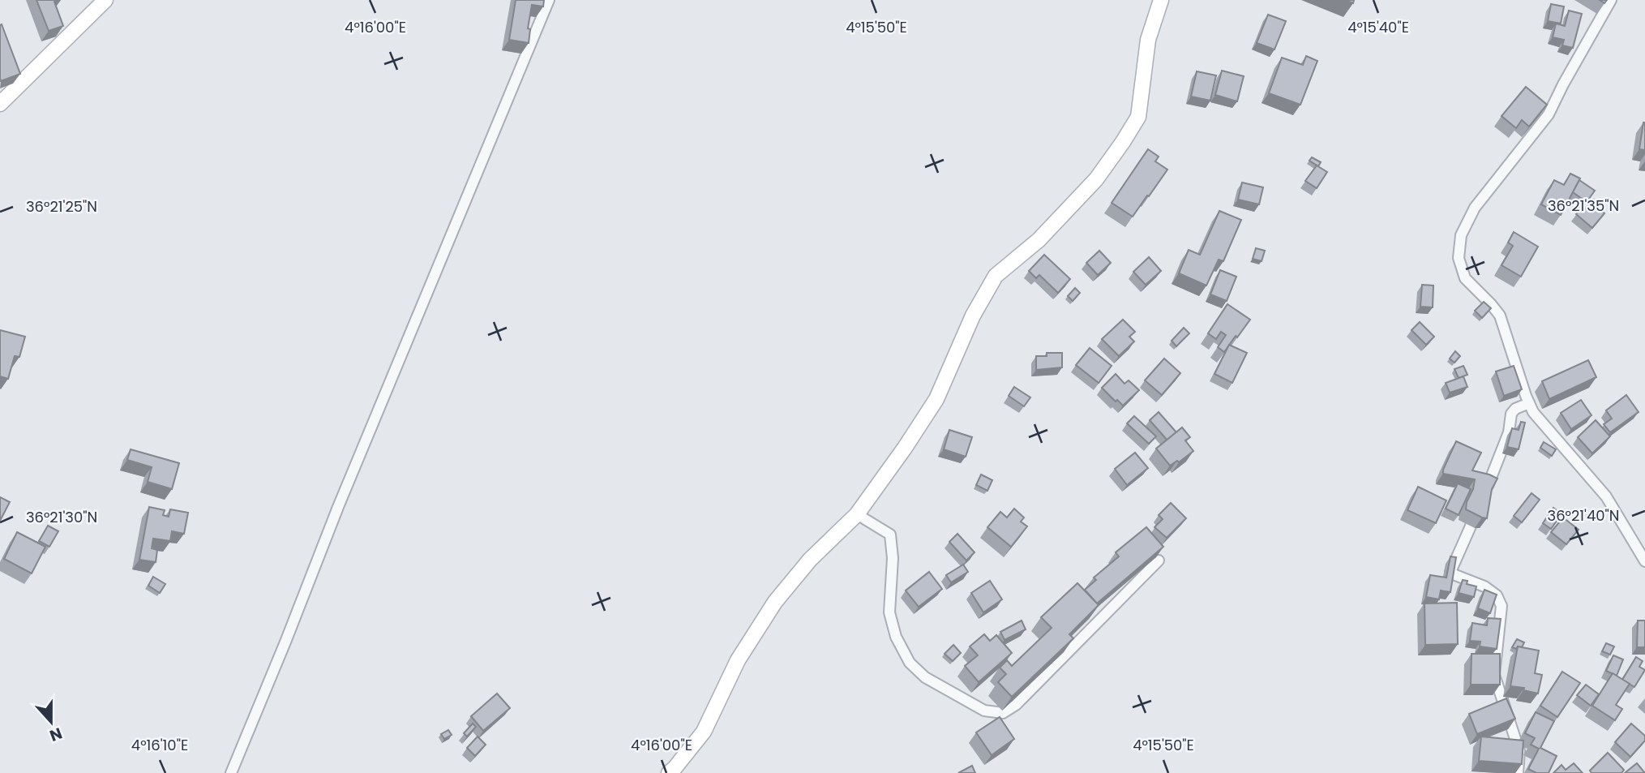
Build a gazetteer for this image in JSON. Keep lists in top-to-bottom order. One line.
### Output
{"north":"bottom","coordinates":["4°16'00\"E","4°15'50\"E","4°15'40\"E","36°21'35\"N","36°21'25\"N","36°21'40\"N","36°21'30\"N","4°16'10\"E"]}
